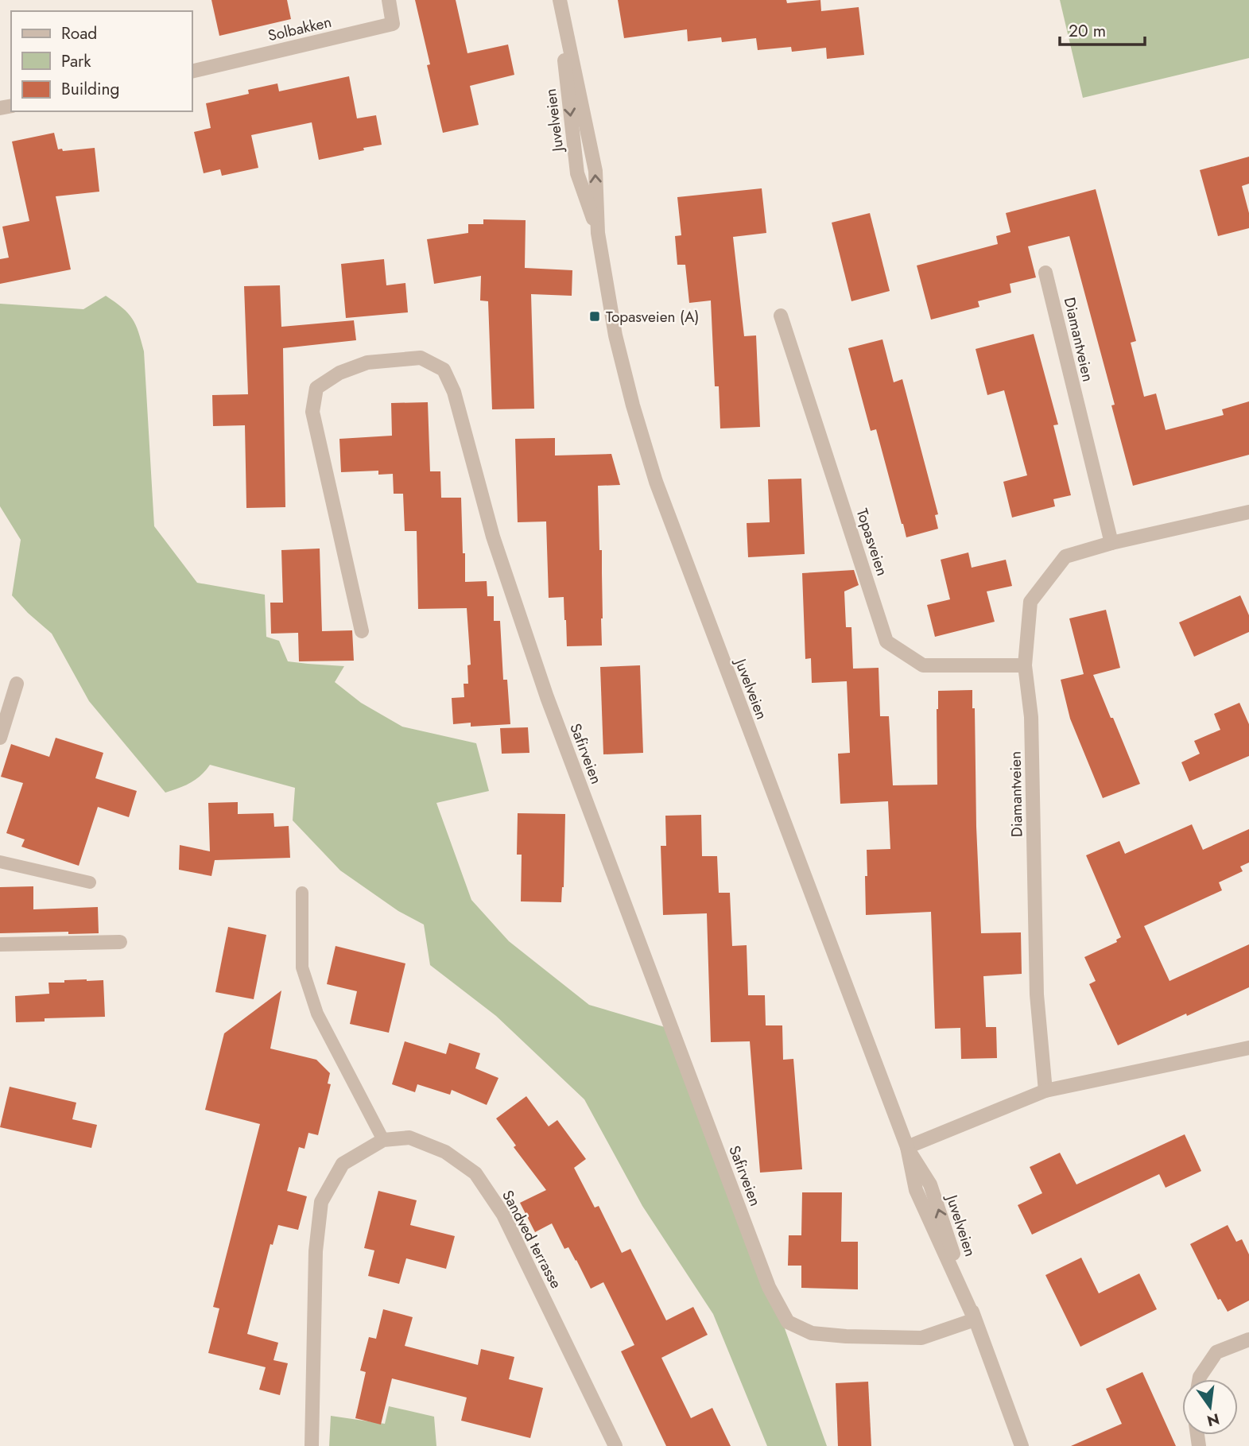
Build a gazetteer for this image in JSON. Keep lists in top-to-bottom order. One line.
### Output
{"streets":{"street":["Solbakken","Juvelveien","Diamantveien","Topasveien","Safirveien","Sandved terrasse"]},"crossings":[["Juvelveien","Safirveien"],["Diamantveien","Topasveien"]],"places":{"transit":["Topasveien (A)"]},"legend":["Road","Park","Building"],"scale_bar":"20 m","north":"bottom"}
